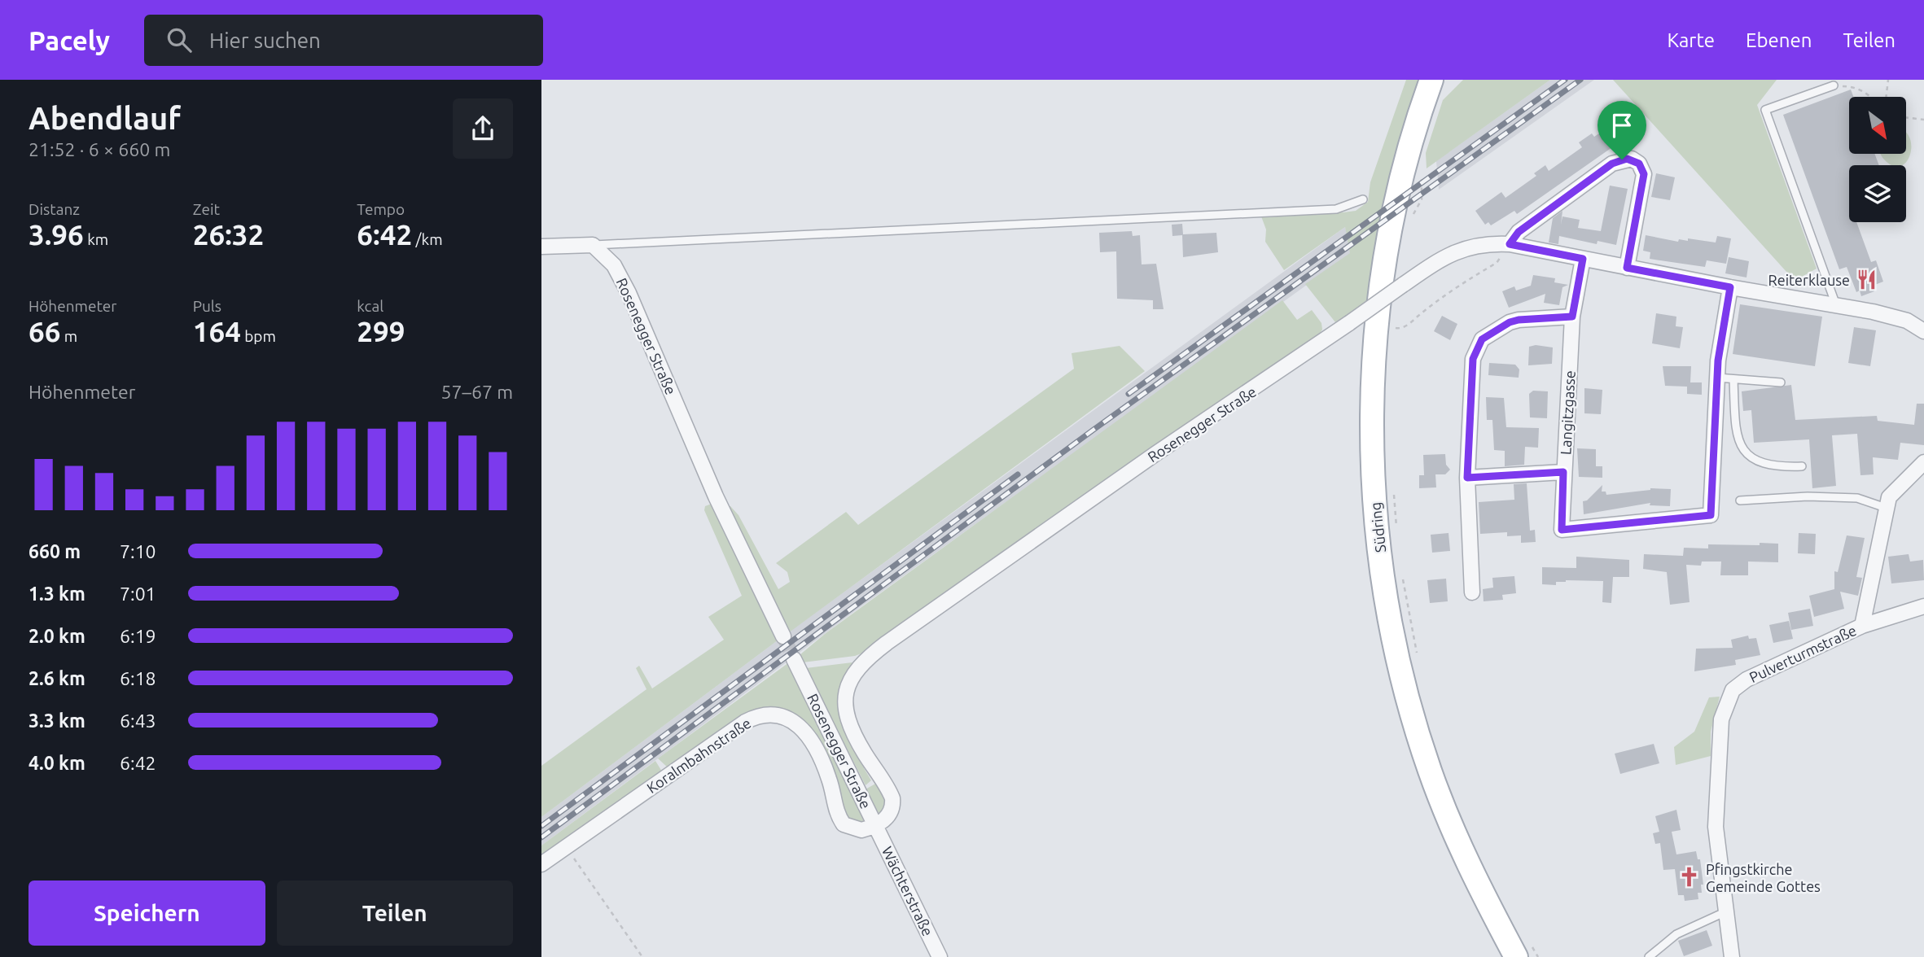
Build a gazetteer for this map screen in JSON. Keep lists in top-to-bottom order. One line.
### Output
{"streets":{"main road":["Südring"],"street":["Rosenegger Straße","Langitzgasse","Pulverturmstraße","Koralmbahnstraße","Wächterstraße"]},"crossings":[["Rosenegger Straße","Langitzgasse"],["Rosenegger Straße","Koralmbahnstraße"],["Rosenegger Straße","Wächterstraße"],["Koralmbahnstraße","Wächterstraße"]],"places":{"restaurant":["Reiterklause"],"church":["Pfingstkirche Gemeinde Gottes"]},"north":"bottom right","page":{"header":"Pacely","search":"Hier suchen","nav":["Karte","Ebenen","Teilen"],"heading":["Abendlauf","21:52 · 6 × 660 m"],"stats":[["Distanz","3.96 km"],["Zeit","26:32"],["Tempo","6:42 /km"],["Höhenmeter","66 m"],["Puls","164 bpm"],["kcal","299"]],"chart":["Höhenmeter","57–67 m"],"list":[{"name":"660 m","note":"7:10"},{"name":"1.3 km","note":"7:01"},{"name":"2.0 km","note":"6:19"},{"name":"2.6 km","note":"6:18"},{"name":"3.3 km","note":"6:43"},{"name":"4.0 km","note":"6:42"}],"buttons":["Speichern","Teilen"]}}
